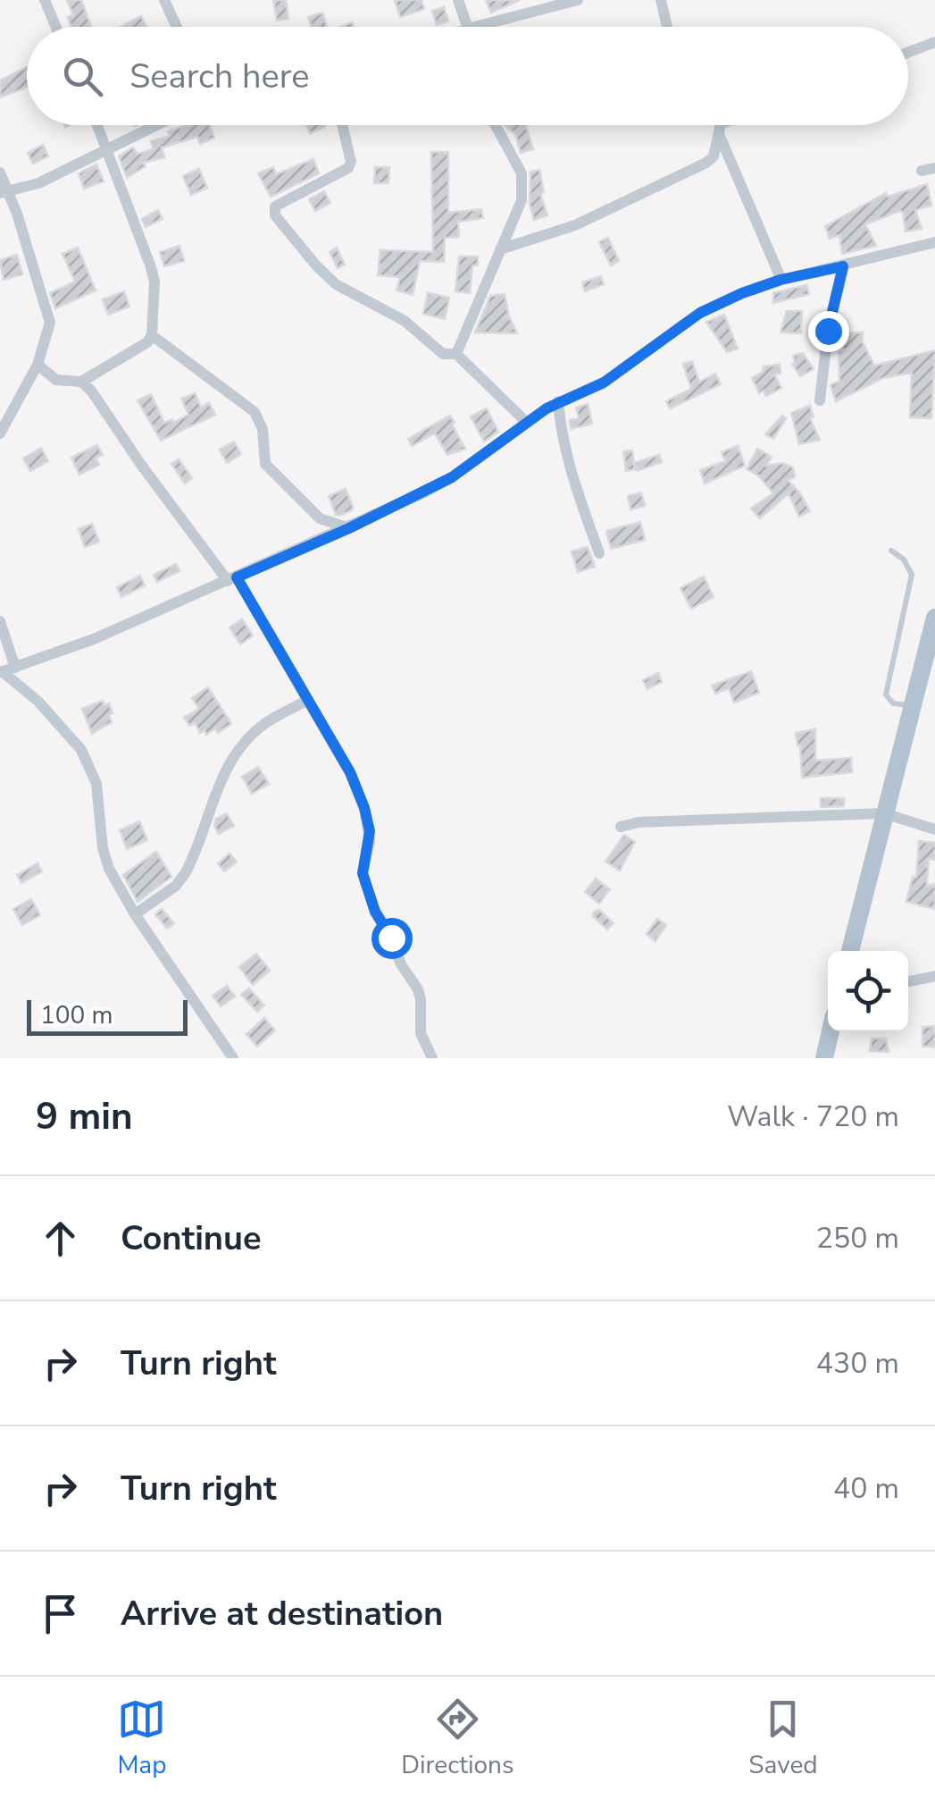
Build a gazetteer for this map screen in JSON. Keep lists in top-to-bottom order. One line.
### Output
{"scale_bar":"100 m","page":{"search":"Search here","scale":"100 m","heading":["9 min","Walk · 720 m"],"list":[["Continue","250 m"],["Turn right","430 m"],["Turn right","40 m"],"Arrive at destination"],"nav":["Map","Directions","Saved"]}}
